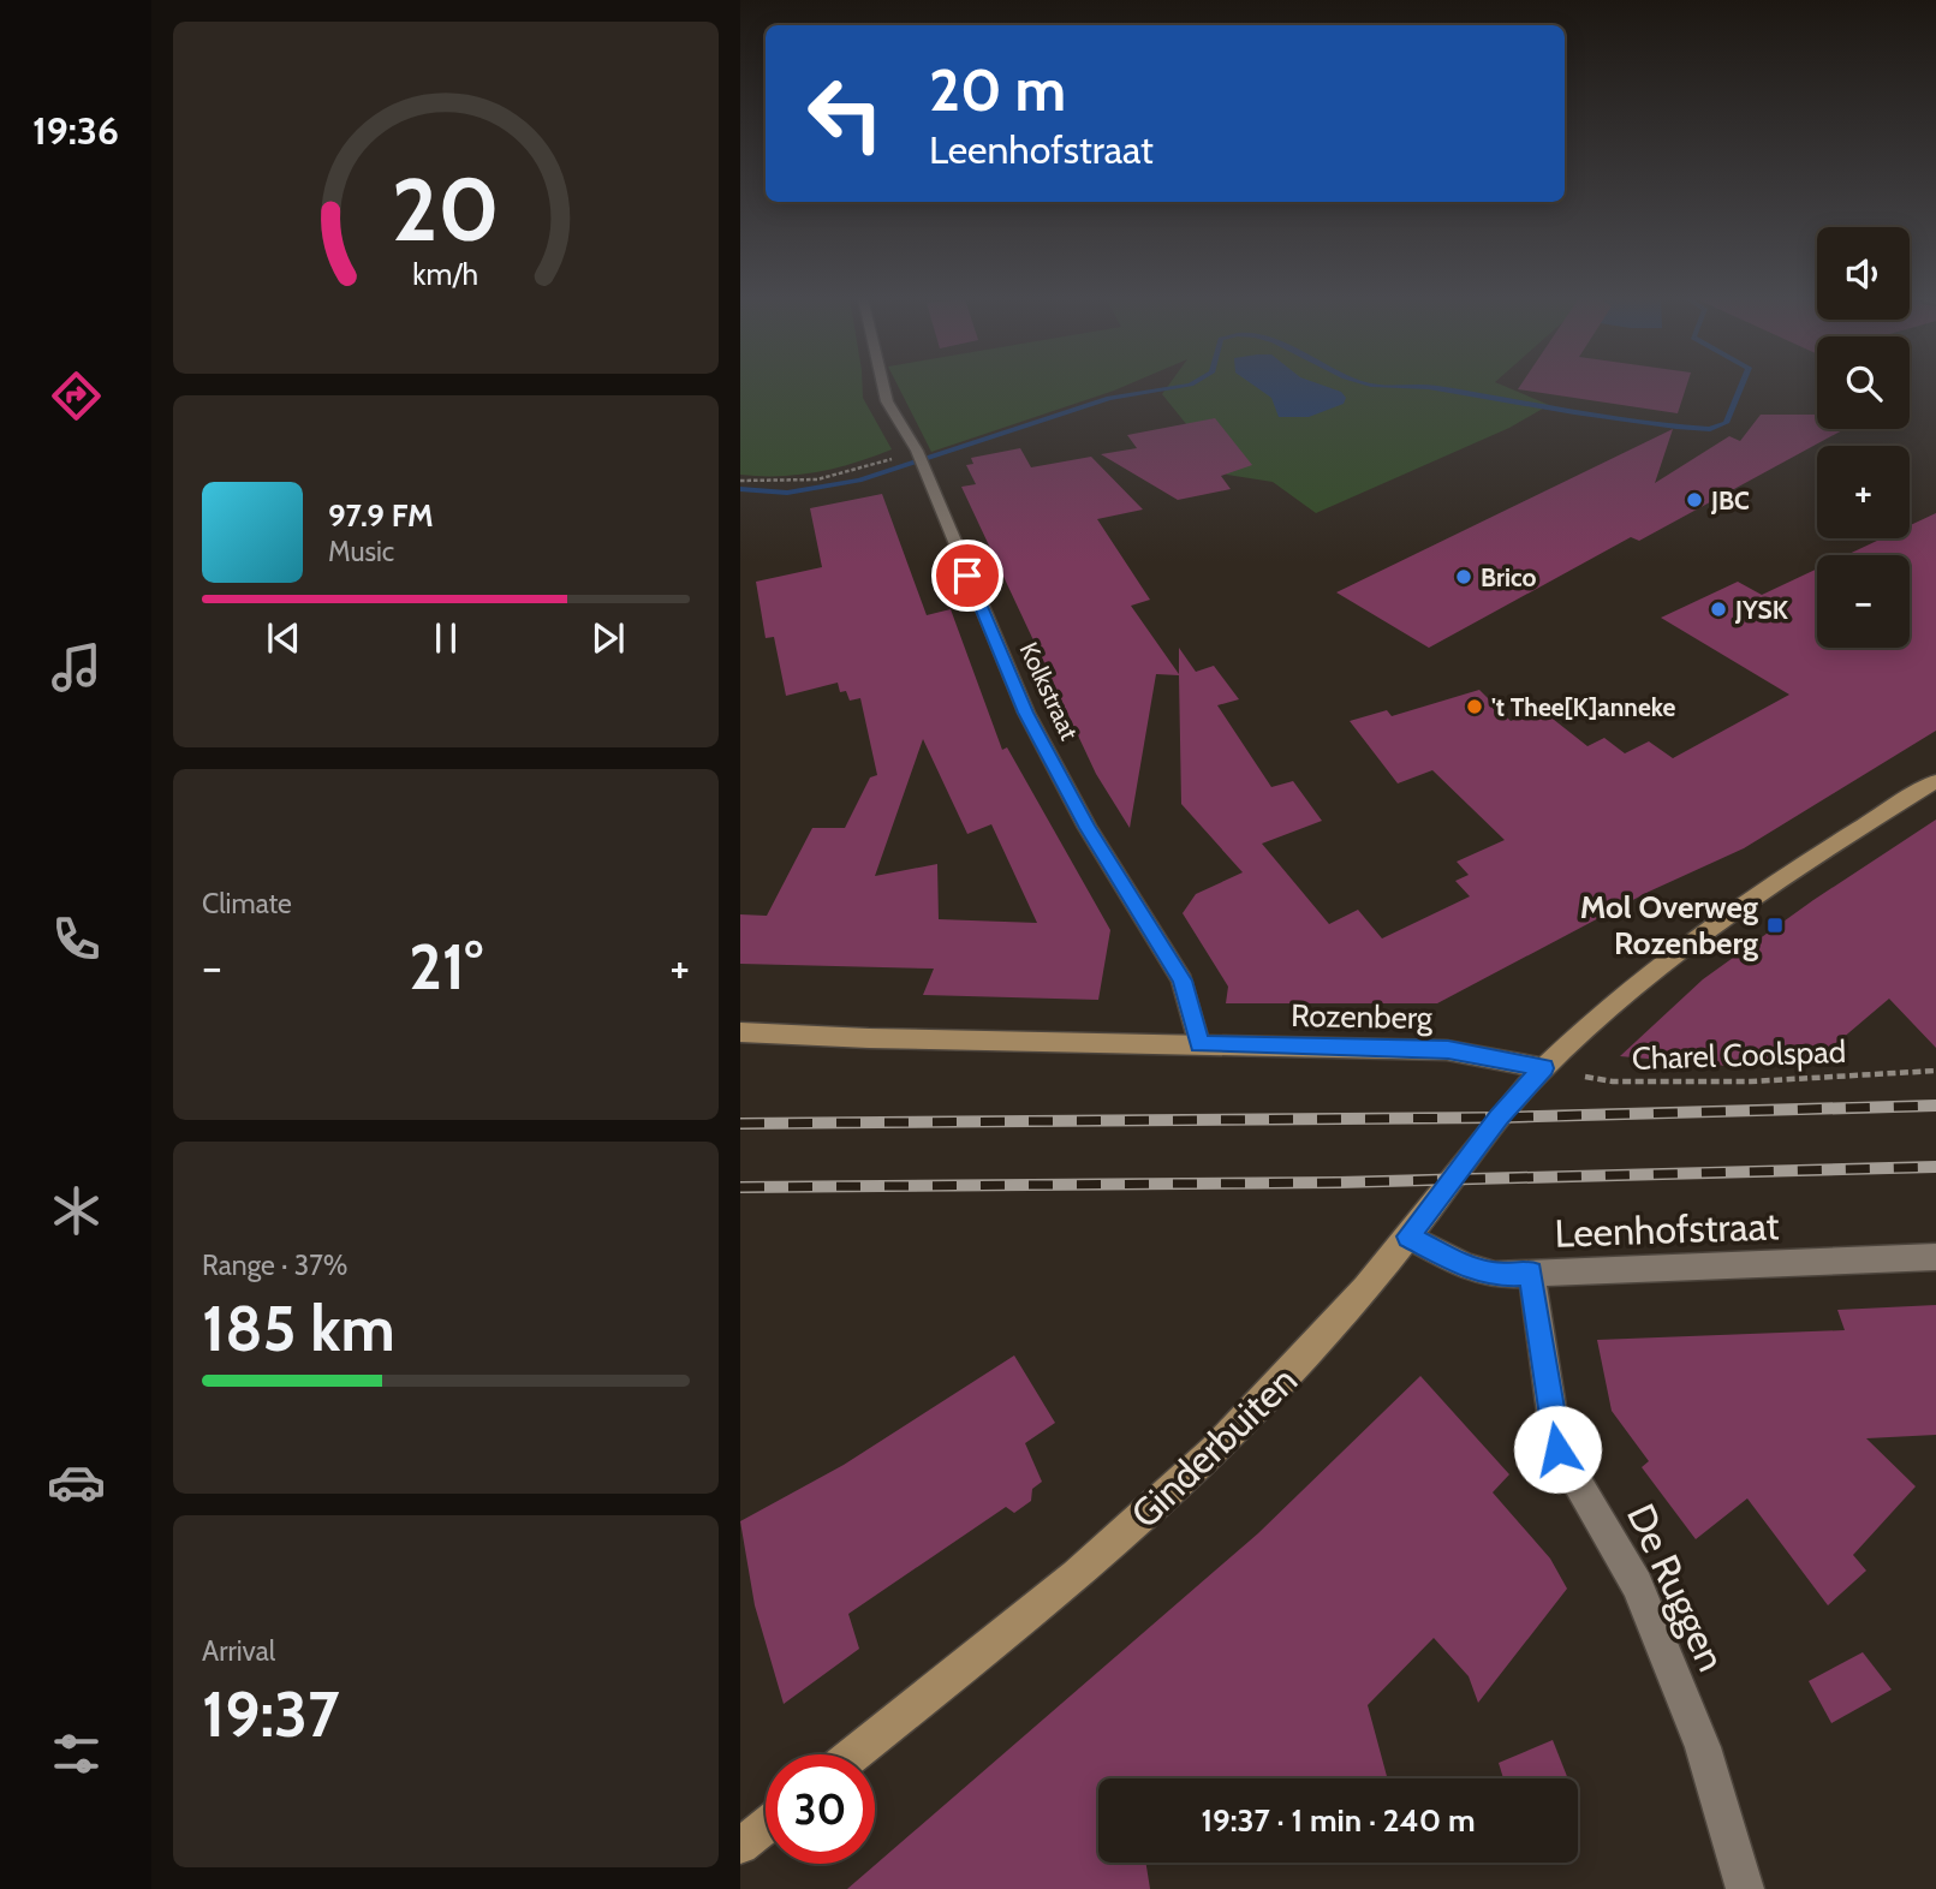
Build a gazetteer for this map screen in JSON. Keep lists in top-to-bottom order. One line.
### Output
{"streets":{"main road":["Rozenberg","Ginderbuiten"],"street":["Kolkstraat","Leenhofstraat","De Ruggen"],"path":["Charel Coolspad"]},"crossings":[["Kolkstraat","Rozenberg"],["Rozenberg","Charel Coolspad"],["Rozenberg","Ginderbuiten"],["Charel Coolspad","Ginderbuiten"],["Leenhofstraat","Ginderbuiten"],["Leenhofstraat","De Ruggen"]],"places":{"other":["JBC","Brico","JYSK","'t Thee[K]anneke"],"transit":["Mol Overweg Rozenberg"]},"page":{"tabs":"19:36","turn":["20 m","Leenhofstraat"],"map_buttons":["+","−"],"song":["97.9 FM","Music"],"tile":["Climate",["Range · 37%","185 km"],["Arrival","19:37"]],"heat":["−","21°","+"],"limit":"30","trip":"19:37 · 1 min · 240 m","gauge":["20","km/h"]}}
